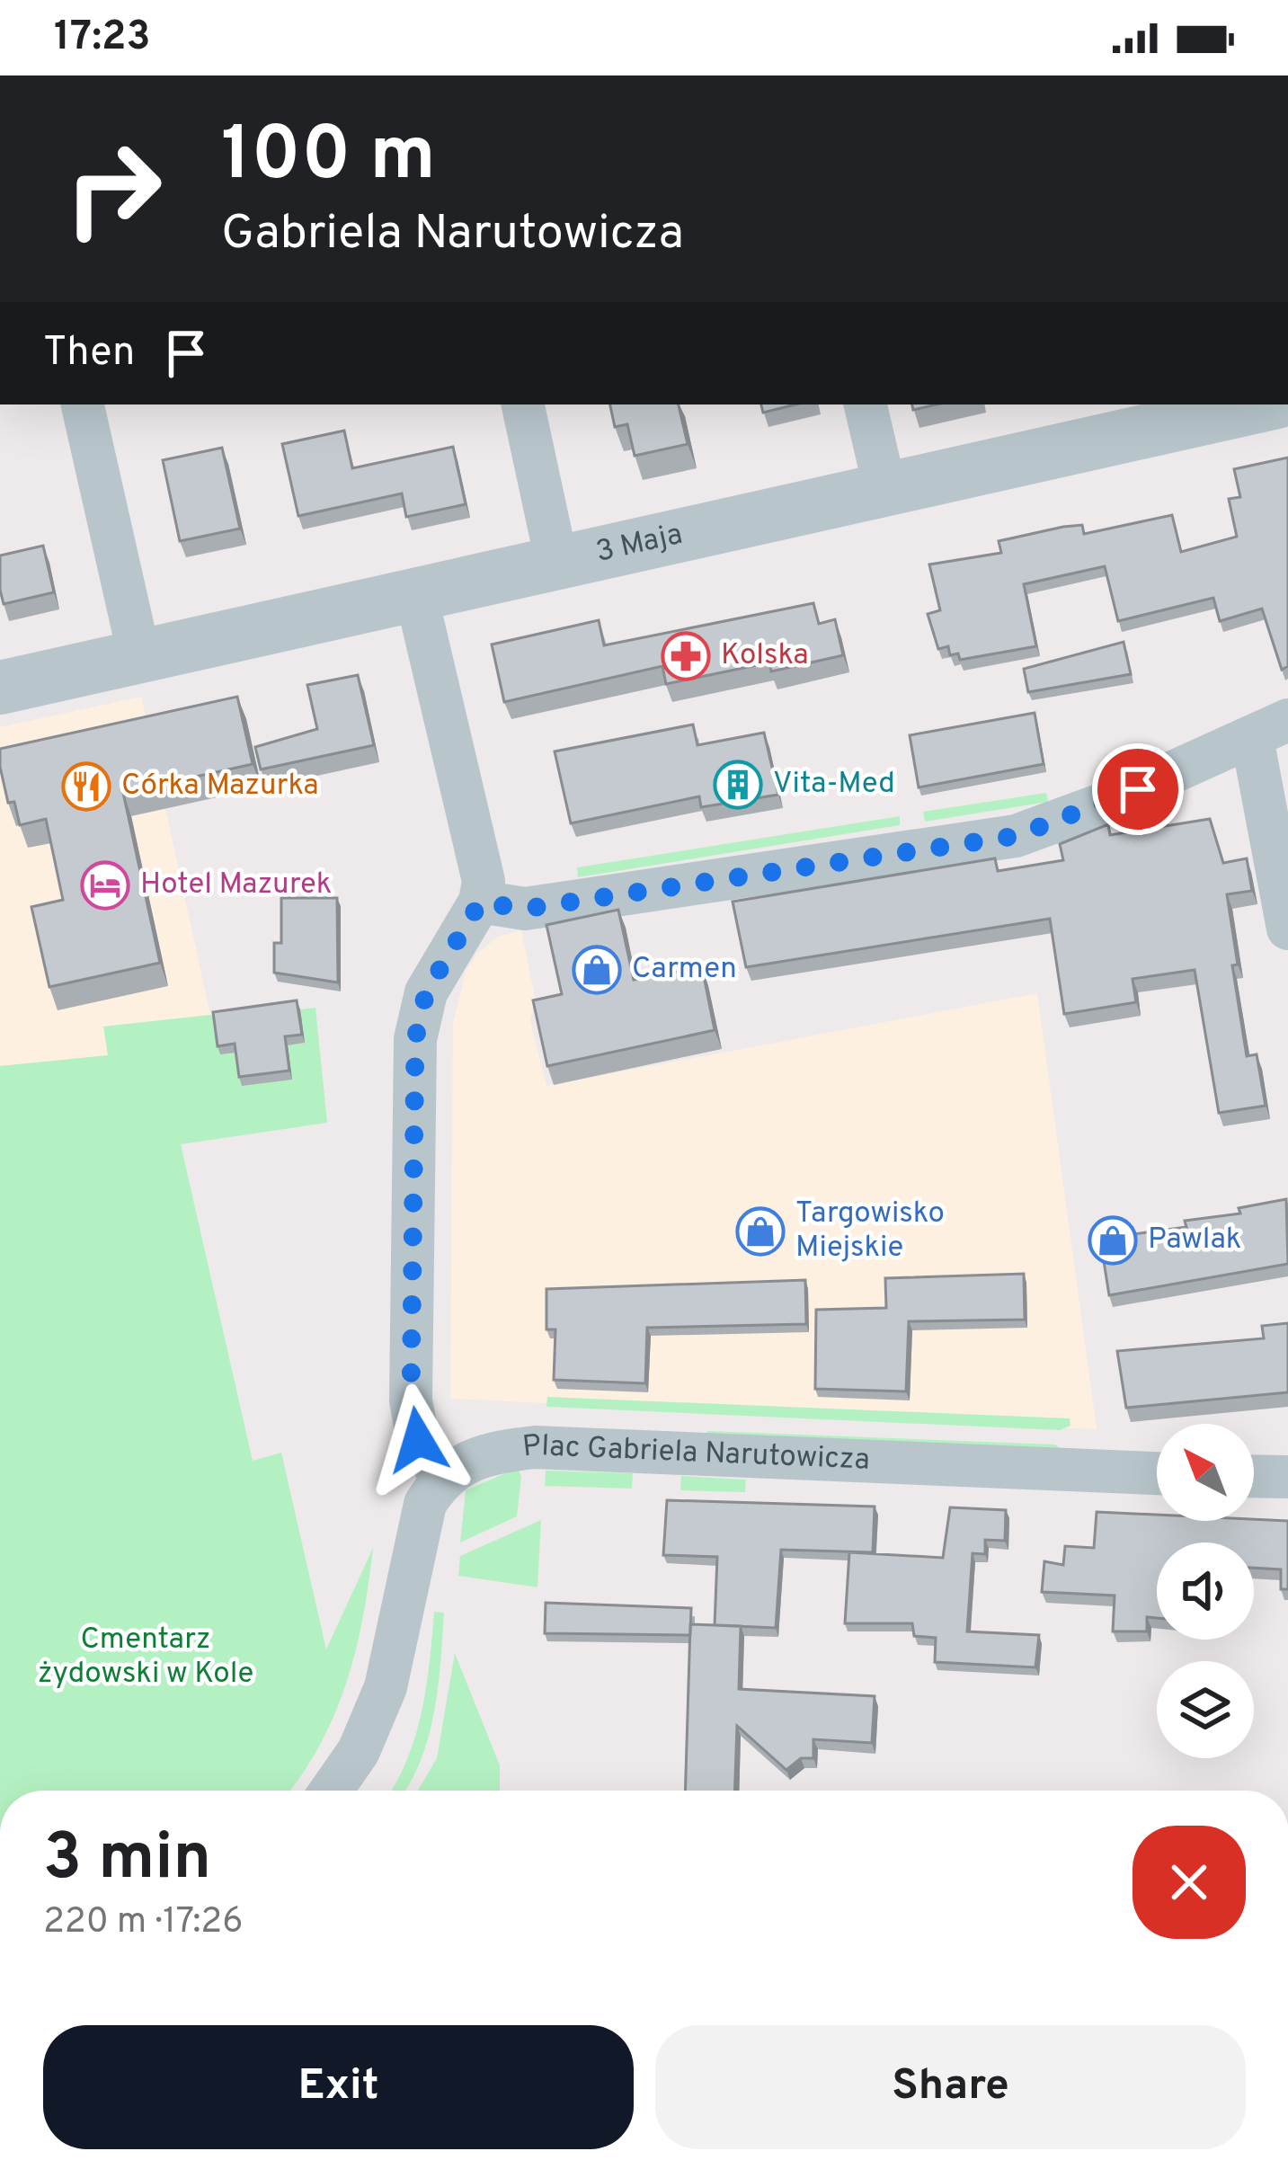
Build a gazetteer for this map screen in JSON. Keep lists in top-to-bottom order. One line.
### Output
{"streets":{"street":["3 Maja","Plac Gabriela Narutowicza"]},"parks":["Cmentarz żydowski w Kole"],"places":{"pharmacy":["Kolska"],"building":["Vita-Med"],"restaurant":["Córka Mazurka"],"hotel":["Hotel Mazurek"],"shop":["Carmen","Targowisko Miejskie","Pawlak"]},"north":"top left","page":{"status":"17:23","turn":["100 m","Gabriela Narutowicza"],"then":"Then","heading":["3 min","220 m · 17:26"],"buttons":["Exit","Share"]}}
